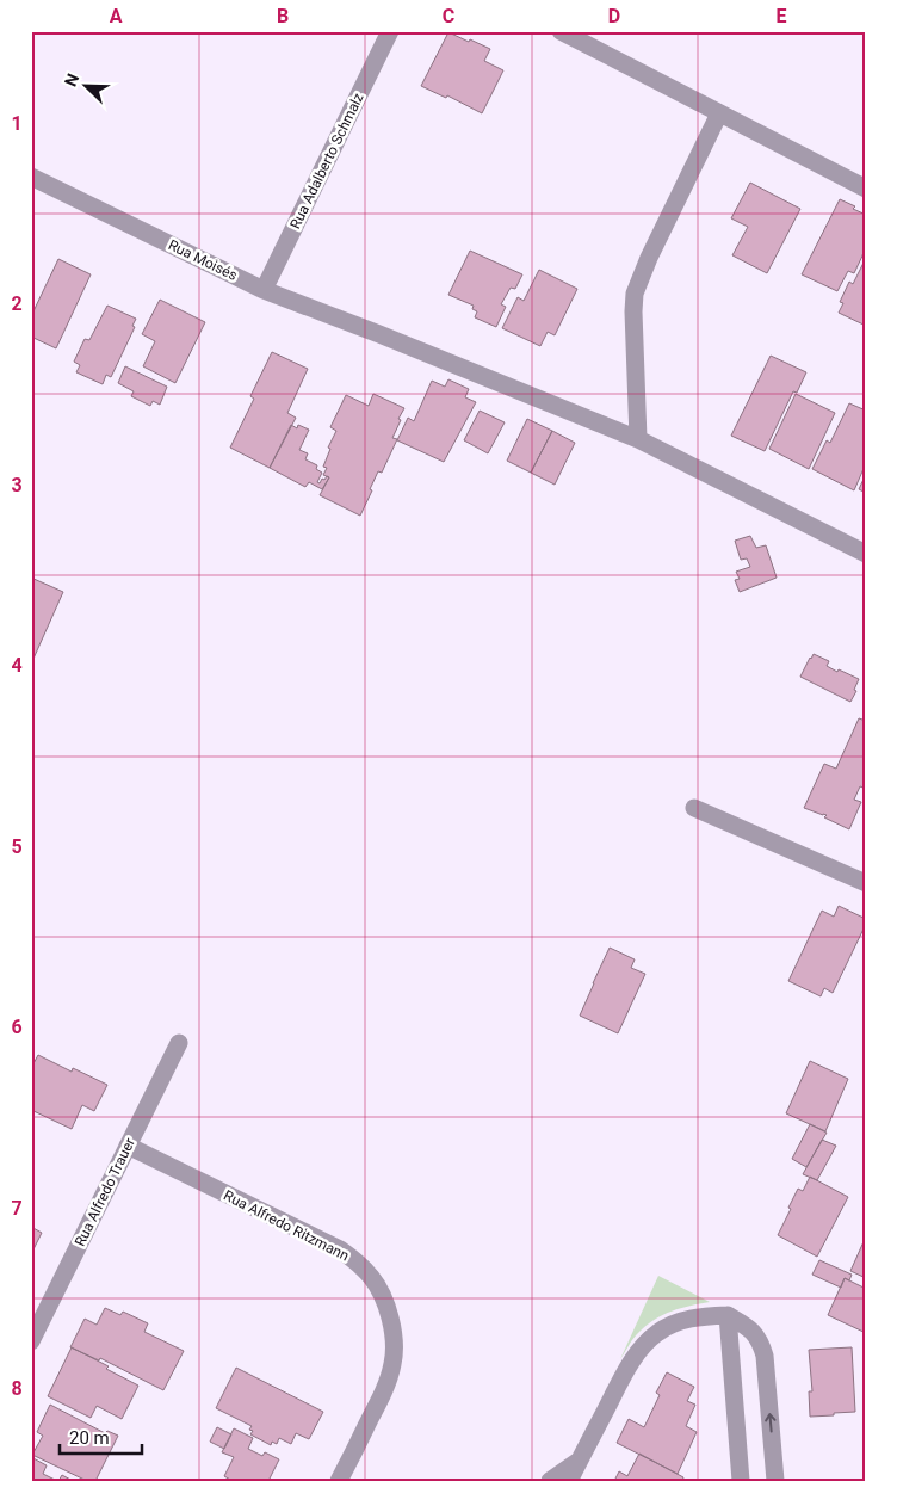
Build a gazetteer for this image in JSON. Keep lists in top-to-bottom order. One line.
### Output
{"streets":{"street":["Rua Adalberto Schmalz","Rua Moisés","Rua Alfredo Trauer","Rua Alfredo Ritzmann"]},"crossings":[["Rua Adalberto Schmalz","Rua Moisés"],["Rua Alfredo Trauer","Rua Alfredo Ritzmann"]],"scale_bar":"20 m","north":"top left","grid":{"columns":["A","B","C","D","E"],"rows":["1","2","3","4","5","6","7","8"]}}
